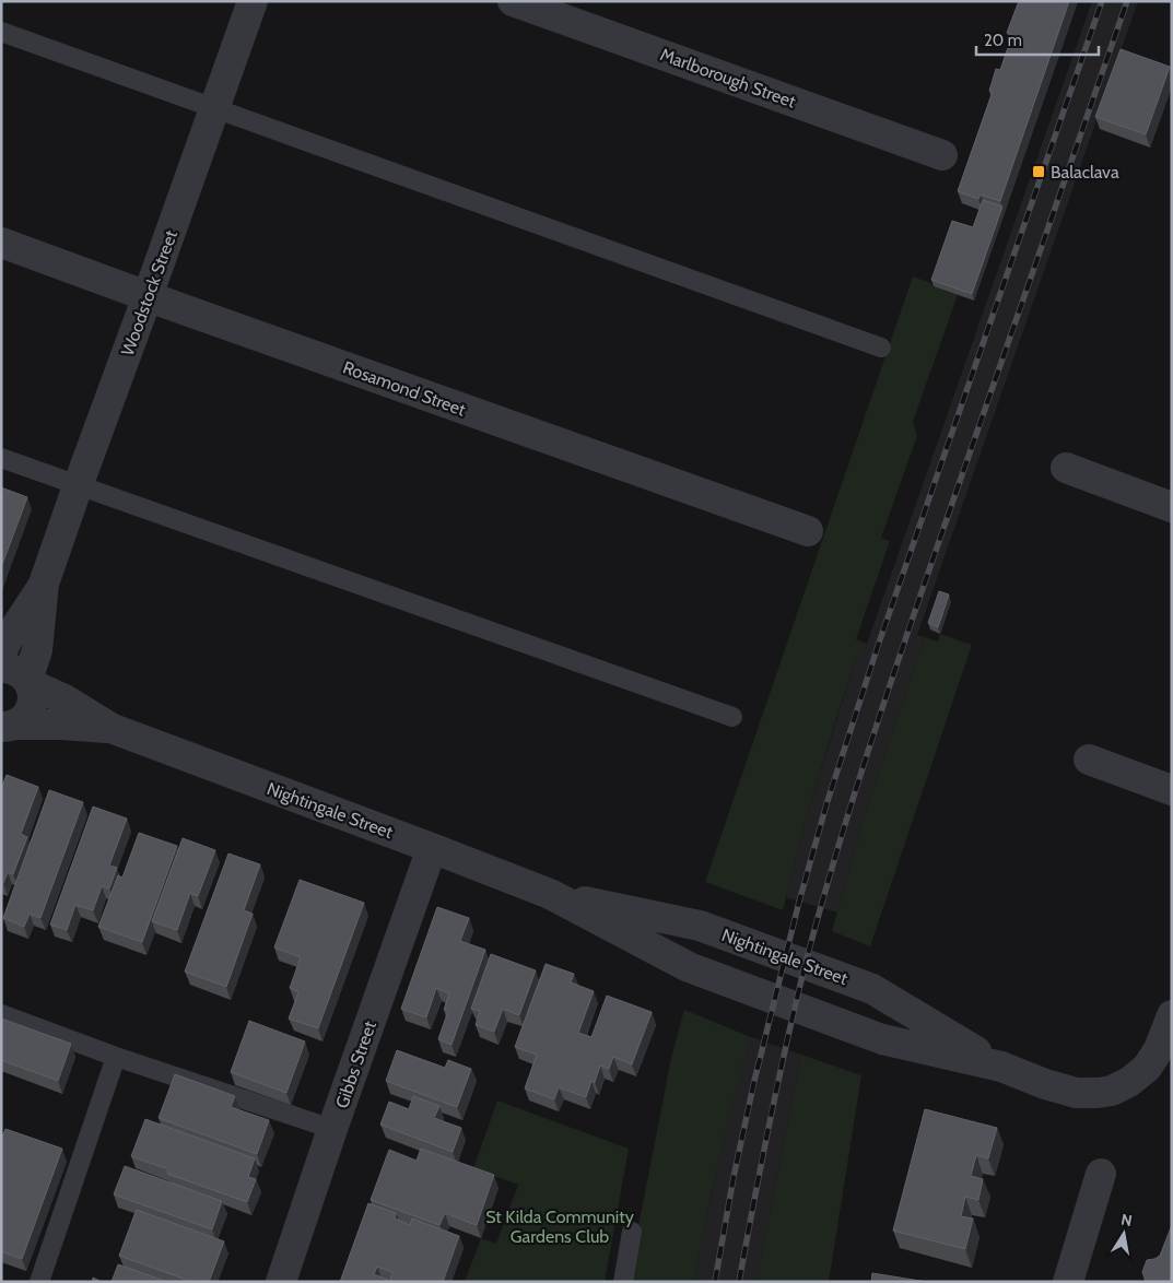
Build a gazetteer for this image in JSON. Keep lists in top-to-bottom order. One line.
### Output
{"streets":{"street":["Marlborough Street","Woodstock Street","Rosamond Street","Nightingale Street","Gibbs Street"]},"crossings":[["Woodstock Street","Rosamond Street"],["Woodstock Street","Nightingale Street"],["Nightingale Street","Gibbs Street"]],"parks":["St Kilda Community Gardens Club"],"places":{"transit":["Balaclava"]},"scale_bar":"20 m","north":"top"}
